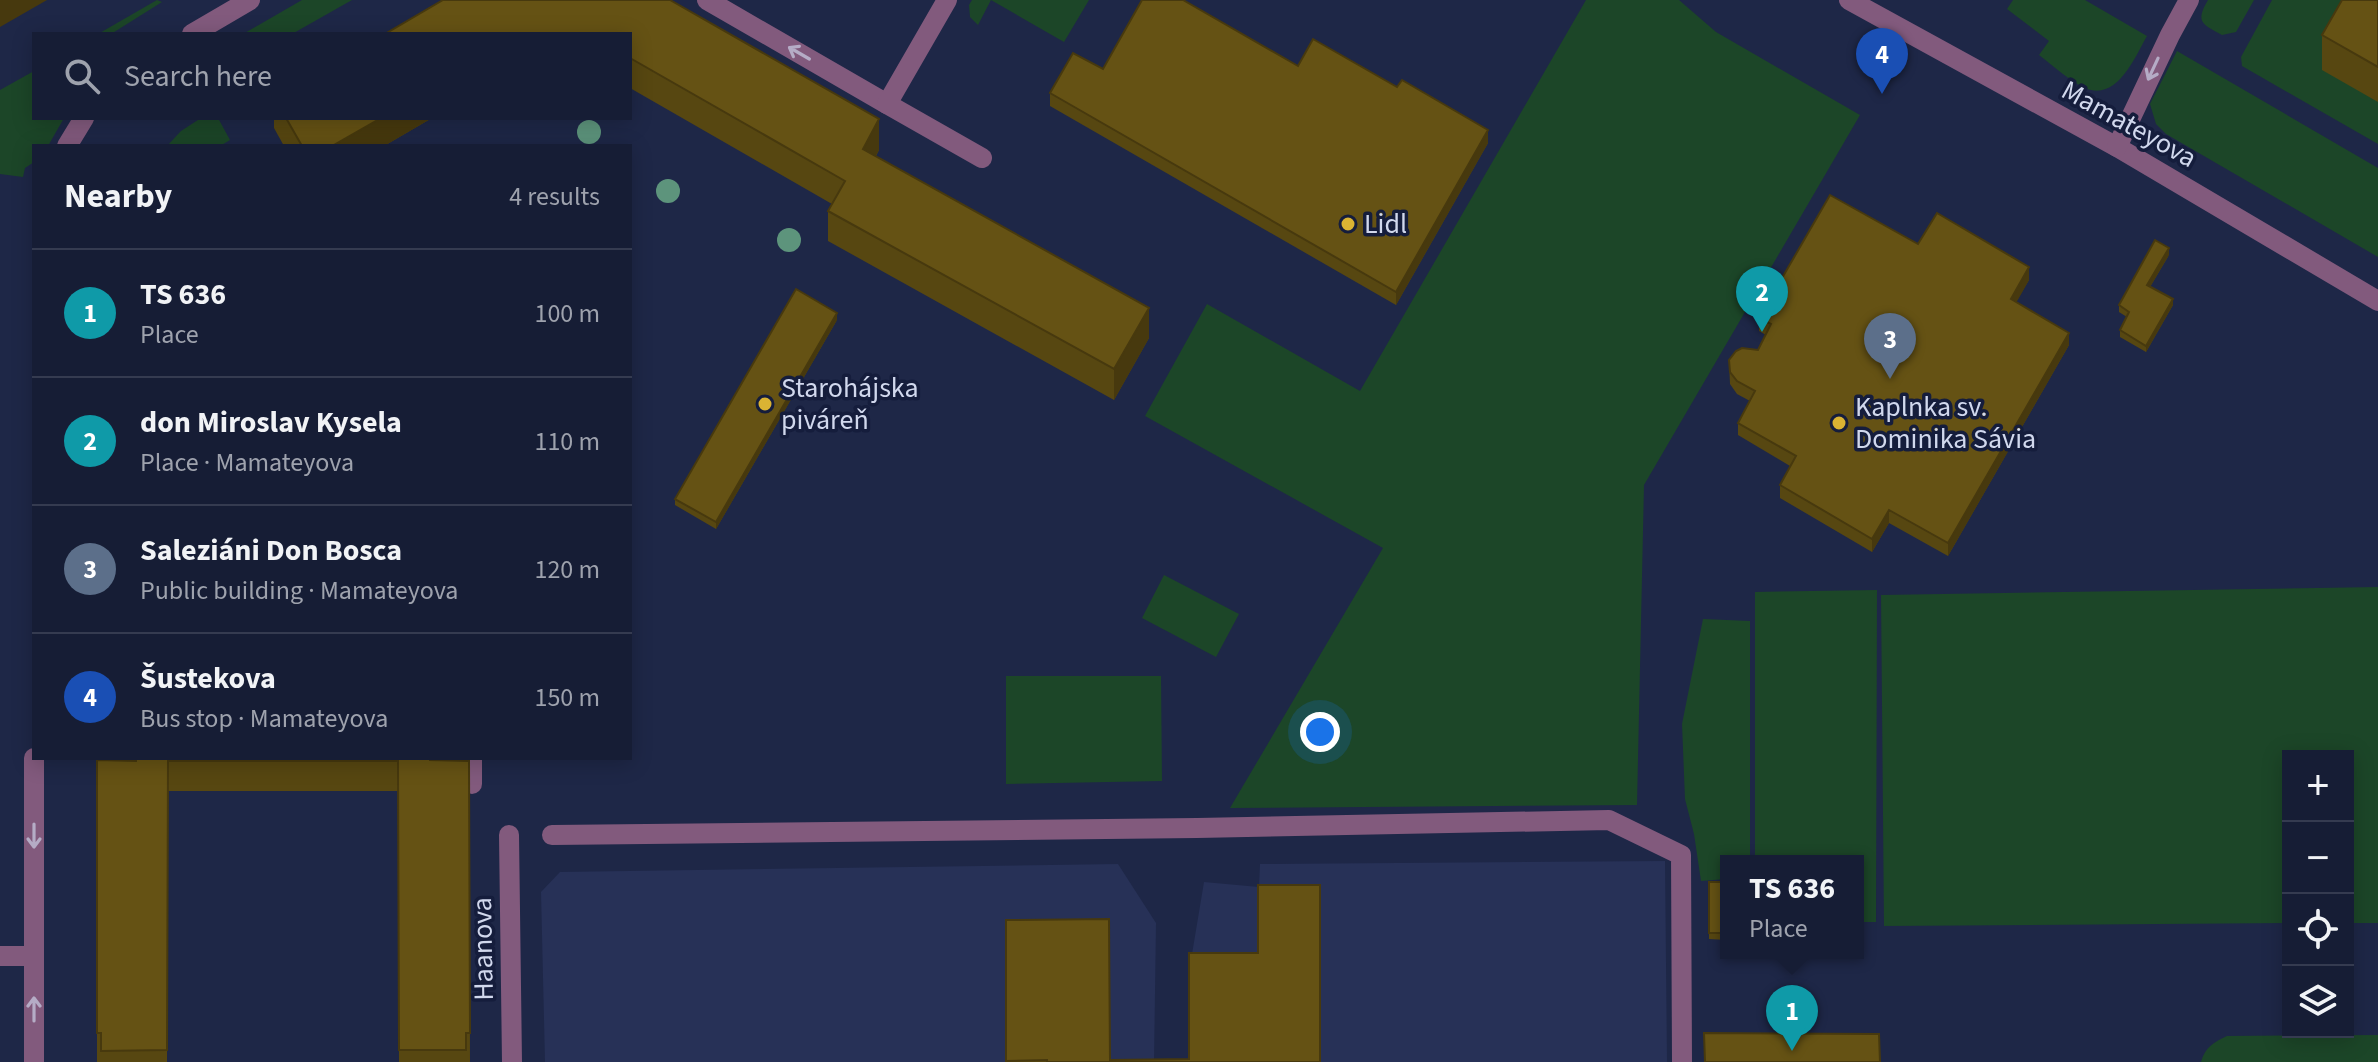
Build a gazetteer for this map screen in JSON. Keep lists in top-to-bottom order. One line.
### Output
{"streets":{"street":["Mamateyova","Haanova"]},"places":["Lidl","Starohájska piváreň","Kaplnka sv. Dominika Sávia"],"page":{"pins":["4","2","3","1"],"search":"Search here","heading":["Nearby","4 results"],"list":[{"mark":"1","name":"TS 636","note":"Place","value":"100 m"},{"mark":"2","name":"don Miroslav Kysela","note":"Place · Mamateyova","value":"110 m"},{"mark":"3","name":"Saleziáni Don Bosca","note":"Public building · Mamateyova","value":"120 m"},{"mark":"4","name":"Šustekova","note":"Bus stop · Mamateyova","value":"150 m"}],"map_buttons":["+","−"],"popup":["TS 636","Place"]}}
